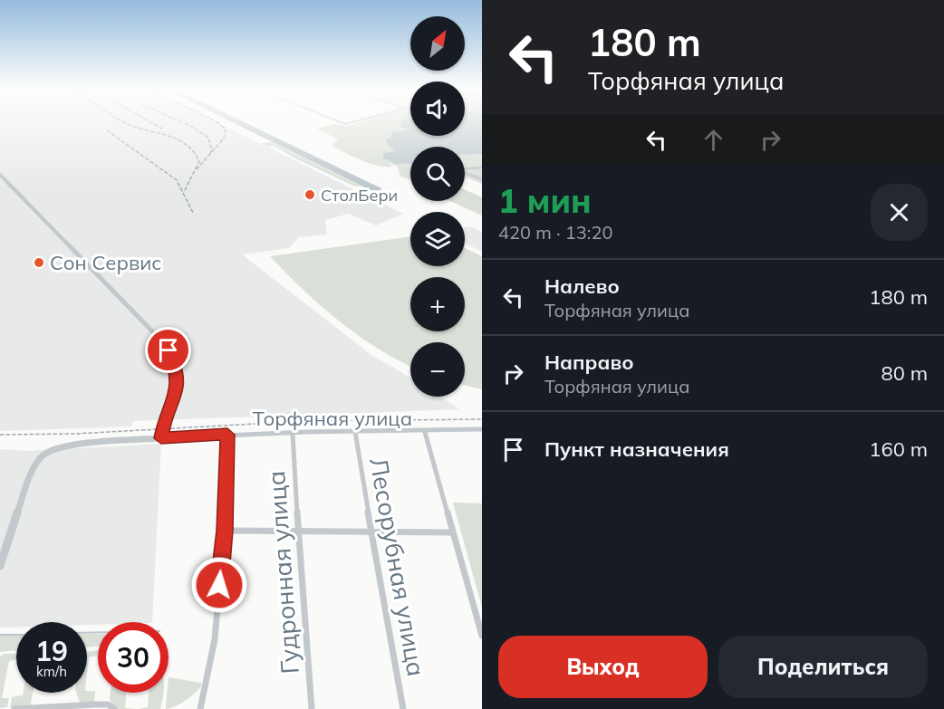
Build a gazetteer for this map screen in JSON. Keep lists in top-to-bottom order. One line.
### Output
{"streets":{"street":["Торфяная улица","Лесорубная улица","Гудронная улица"]},"crossings":[["Торфяная улица","Лесорубная улица"],["Торфяная улица","Гудронная улица"]],"places":["СтолБери","Сон Сервис"],"north":"top right","page":{"turn":["180 m","Торфяная улица"],"map_buttons":["+","−"],"heading":["1 мин","420 m · 13:20"],"list":[{"name":"Налево","note":"Торфяная улица","value":"180 m"},{"name":"Направо","note":"Торфяная улица","value":"80 m"},{"name":"Пункт назначения","value":"160 m"}],"speed":"19 km/h","limit":"30","buttons":["Выход","Поделиться"]}}
